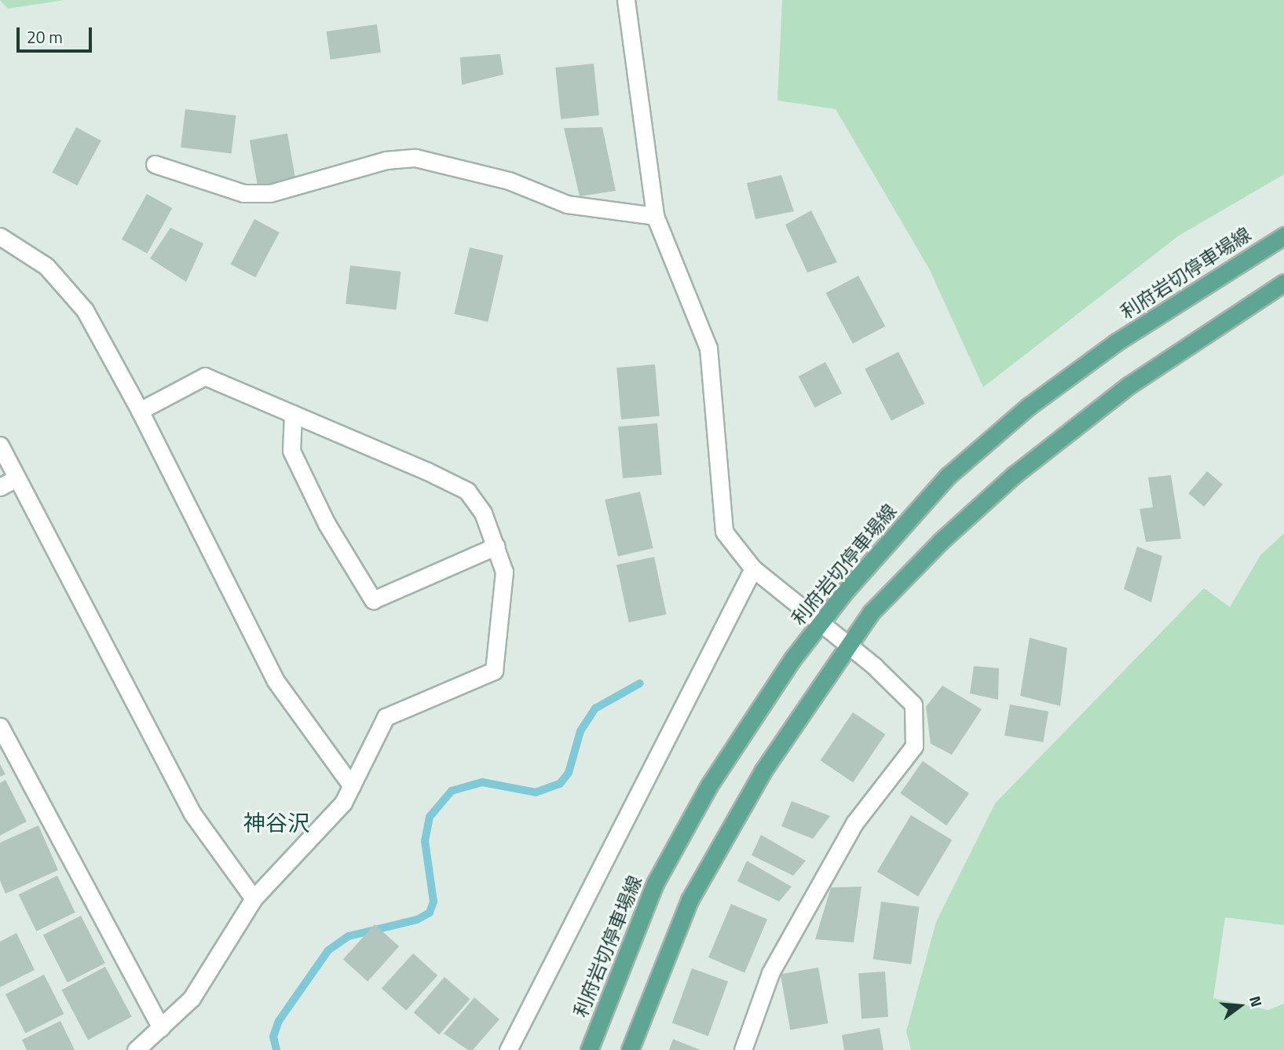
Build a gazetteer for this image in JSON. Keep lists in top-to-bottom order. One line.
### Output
{"streets":{"main road":["利府岩切停車場線"]},"districts":["神谷沢"],"scale_bar":"20 m","north":"right"}
